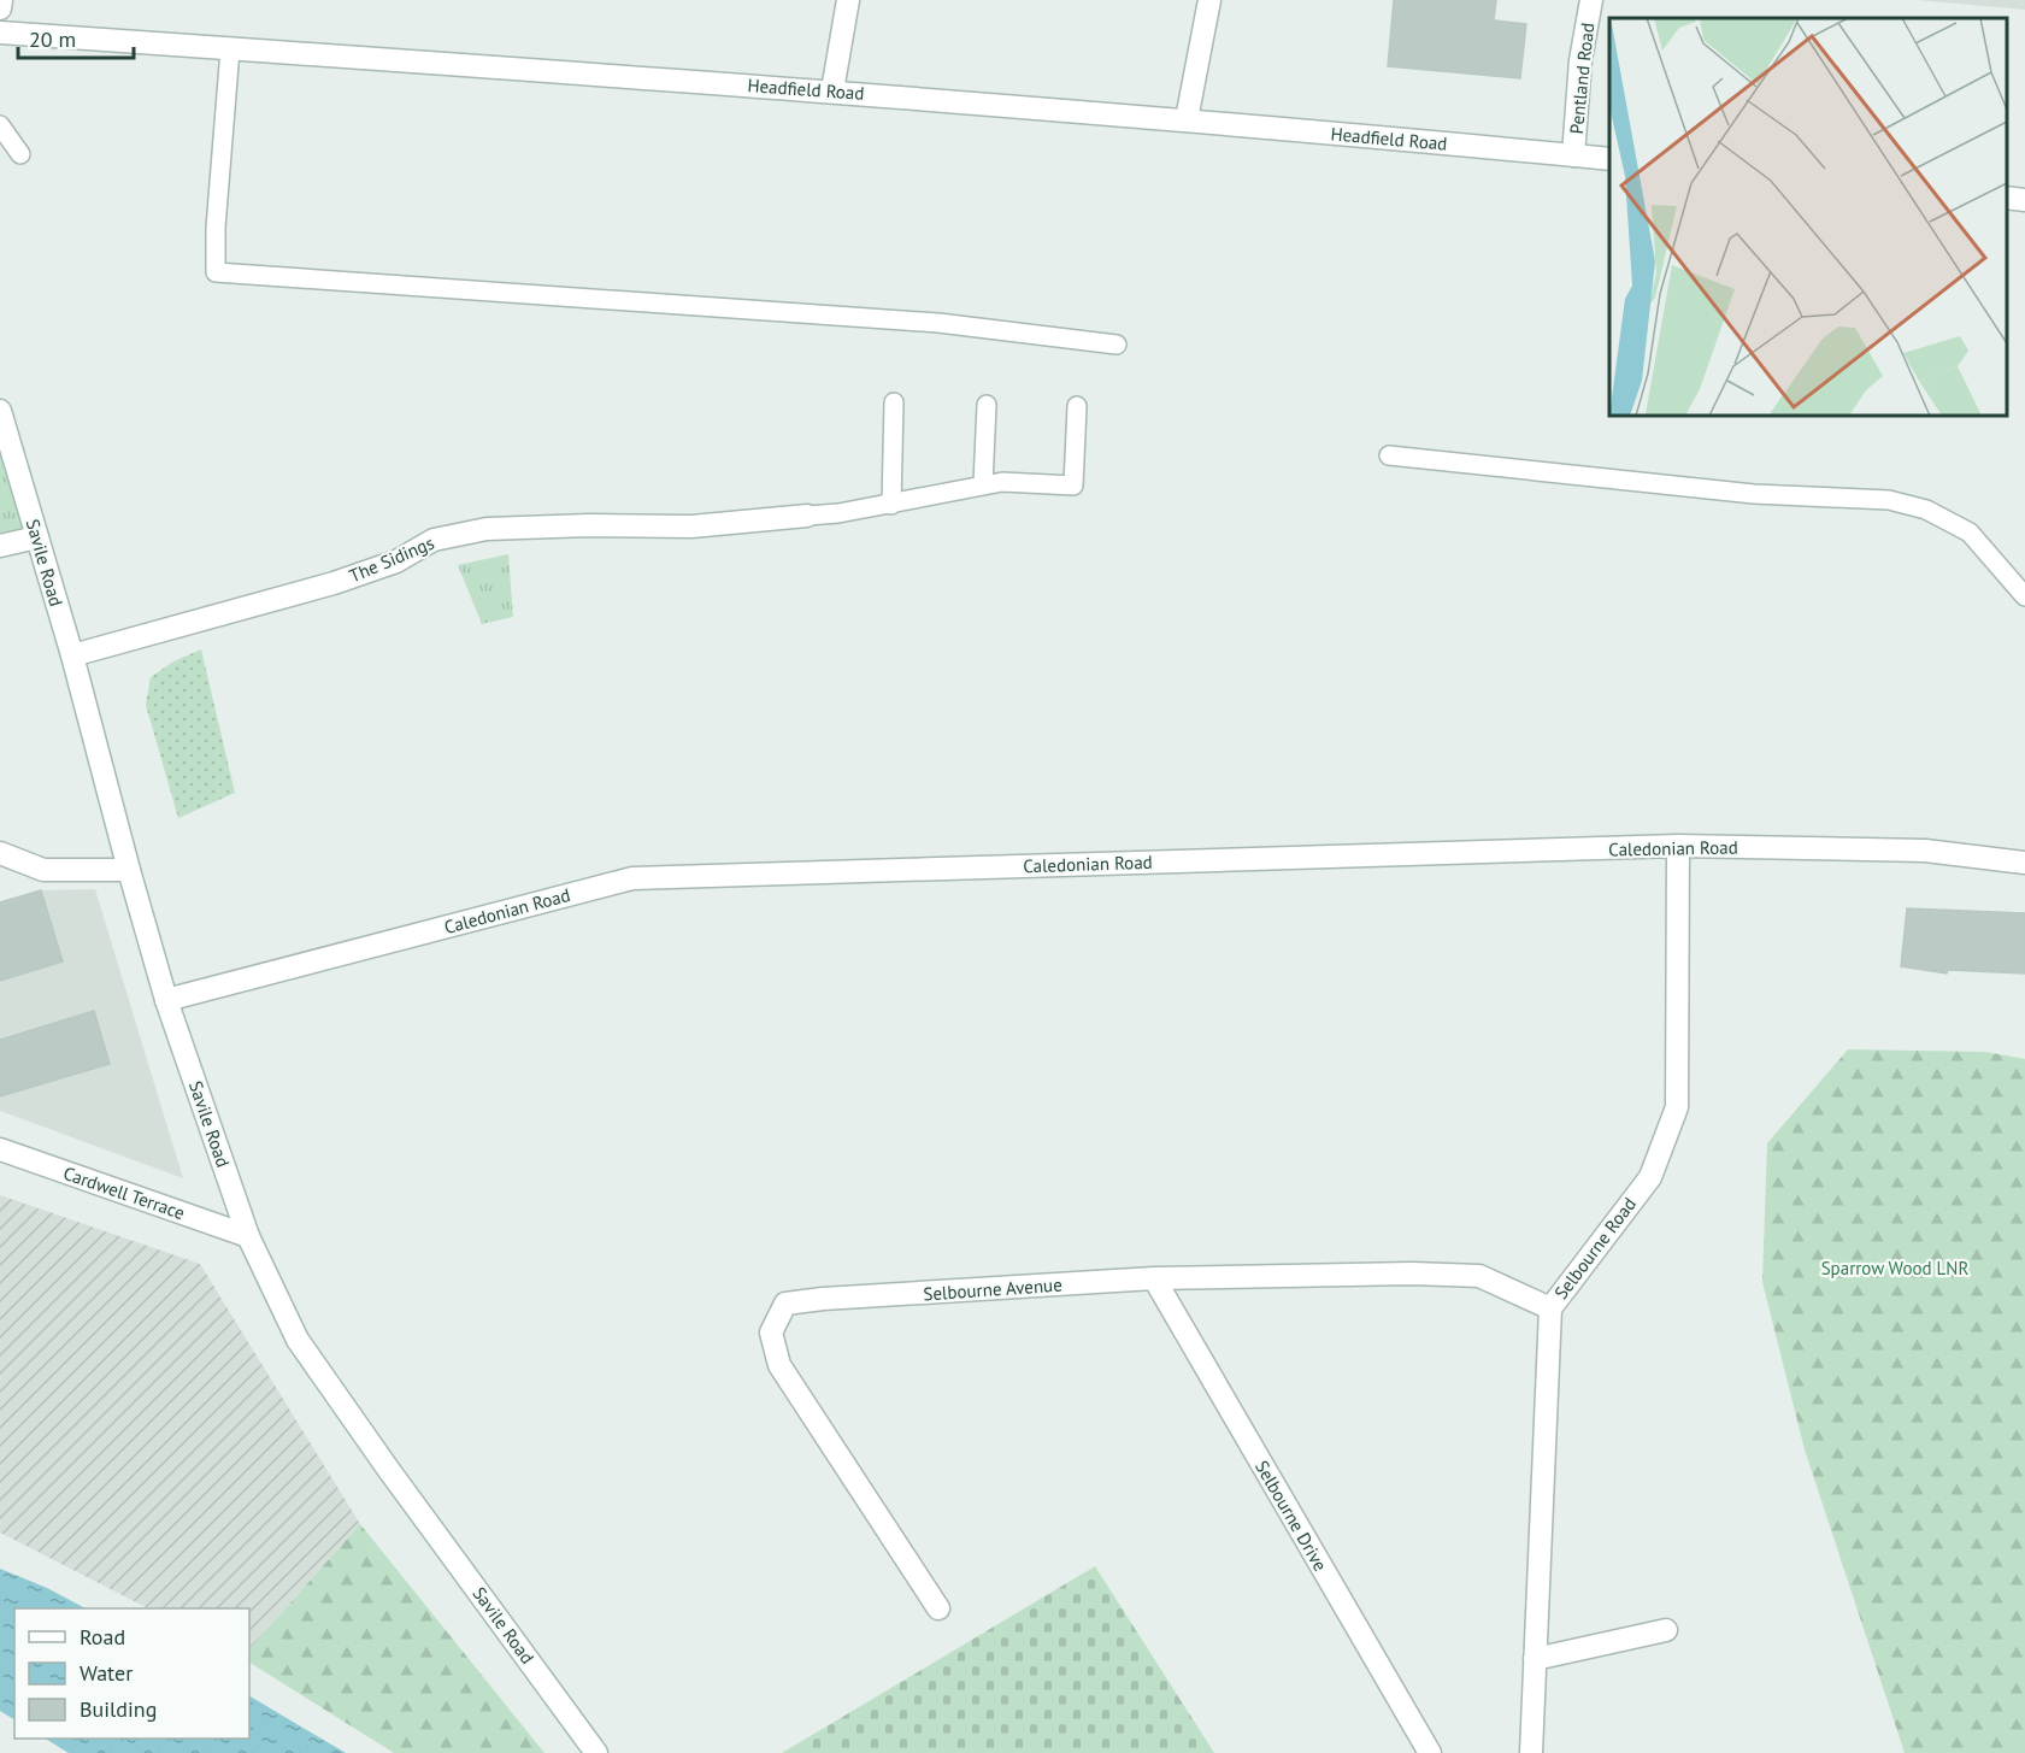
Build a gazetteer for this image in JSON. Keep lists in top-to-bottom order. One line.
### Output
{"streets":{"street":["Pentland Road","Headfield Road","The Sidings","Savile Road","Caledonian Road","Cardwell Terrace","Selbourne Road","Selbourne Avenue","Selbourne Drive"]},"crossings":[["Pentland Road","Headfield Road"],["The Sidings","Savile Road"],["Savile Road","Caledonian Road"],["Savile Road","Cardwell Terrace"],["Caledonian Road","Selbourne Road"],["Selbourne Road","Selbourne Avenue"],["Selbourne Avenue","Selbourne Drive"]],"parks":["Sparrow Wood LNR"],"legend":["Road","Water","Building"],"scale_bar":"20 m"}
